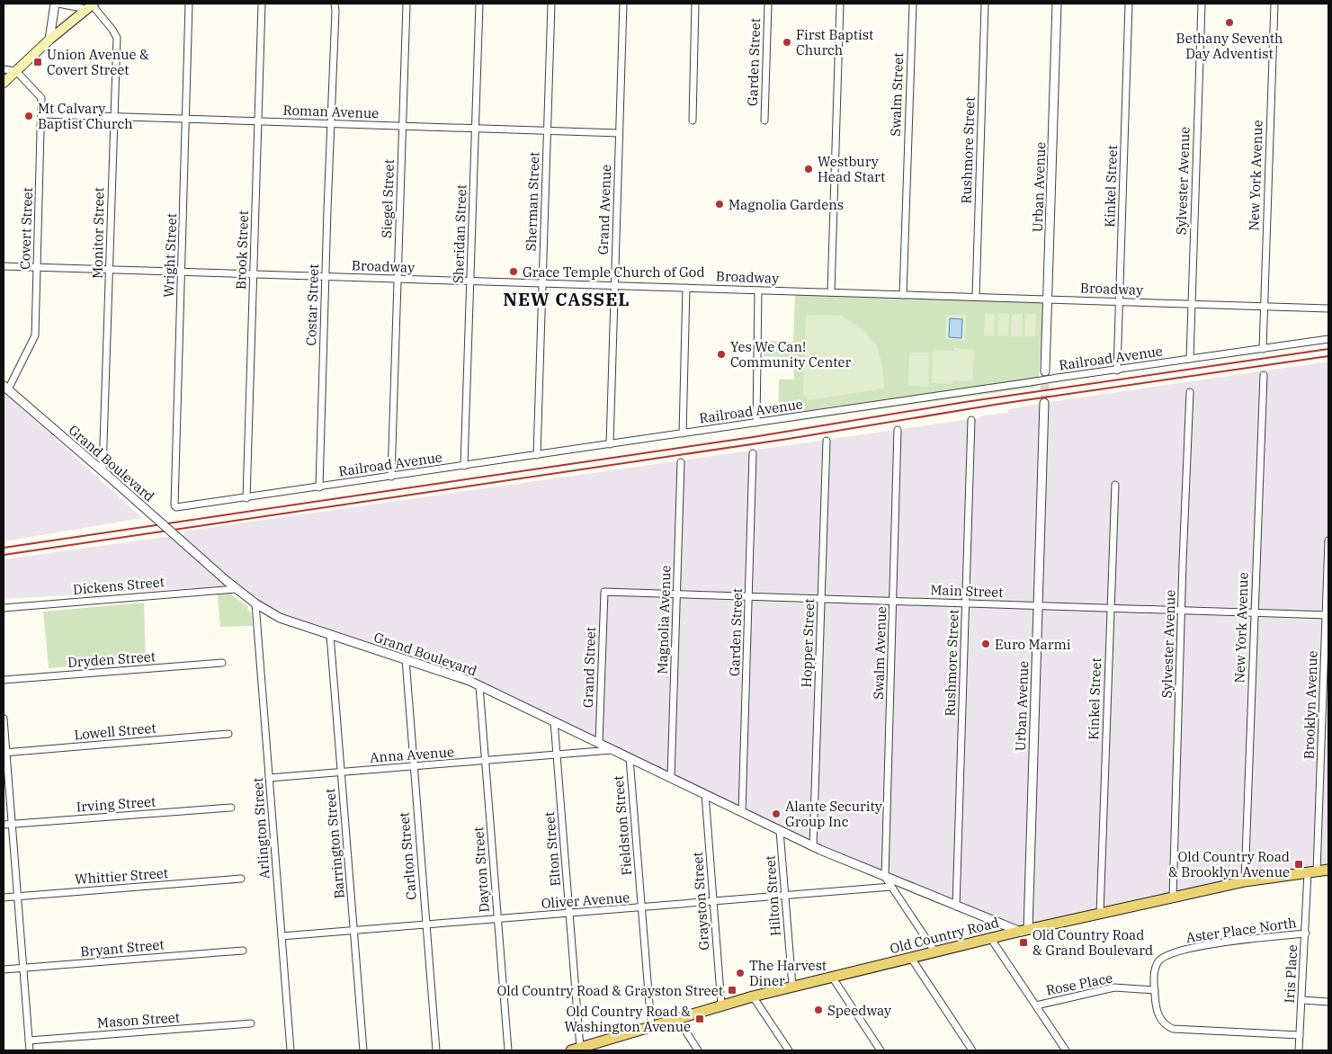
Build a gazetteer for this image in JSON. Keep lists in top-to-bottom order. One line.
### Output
{"streets":{"main road":["Old Country Road"],"street":["Garden Street","Swalm Street","Roman Avenue","Rushmore Street","New York Avenue","Sylvester Avenue","Kinkel Street","Urban Avenue","Siegel Street","Sherman Street","Grand Avenue","Covert Street","Monitor Street","Sheridan Street","Brook Street","Wright Street","Broadway","Costar Street","Railroad Avenue","Grand Boulevard","Dickens Street","Main Street","Magnolia Avenue","Hopper Street","Swalm Avenue","Dryden Street","Grand Street","Brooklyn Avenue","Lowell Street","Anna Avenue","Irving Street","Fieldston Street","Arlington Street","Barrington Street","Elton Street","Carlton Street","Dayton Street","Whittier Street","Hilton Street","Oliver Avenue","Grayston Street","Aster Place North","Bryant Street","Iris Place","Rose Place","Mason Street"]},"crossings":[["Garden Street","Grand Boulevard"],["Garden Street","Main Street"],["Swalm Street","Broadway"],["Roman Avenue","Siegel Street"],["Roman Avenue","Sherman Street"],["Roman Avenue","Grand Avenue"],["Roman Avenue","Covert Street"],["Roman Avenue","Monitor Street"],["Roman Avenue","Sheridan Street"],["Roman Avenue","Brook Street"],["Roman Avenue","Wright Street"],["Roman Avenue","Costar Street"],["Rushmore Street","Broadway"],["Rushmore Street","Grand Boulevard"],["Rushmore Street","Main Street"],["New York Avenue","Broadway"],["New York Avenue","Railroad Avenue"],["New York Avenue","Main Street"],["New York Avenue","Old Country Road"],["Sylvester Avenue","Broadway"],["Sylvester Avenue","Railroad Avenue"],["Sylvester Avenue","Main Street"],["Sylvester Avenue","Old Country Road"],["Kinkel Street","Broadway"],["Kinkel Street","Railroad Avenue"],["Kinkel Street","Main Street"],["Kinkel Street","Old Country Road"],["Urban Avenue","Broadway"],["Urban Avenue","Grand Boulevard"],["Urban Avenue","Main Street"],["Urban Avenue","Old Country Road"],["Siegel Street","Broadway"],["Siegel Street","Railroad Avenue"],["Sherman Street","Broadway"],["Sherman Street","Railroad Avenue"],["Grand Avenue","Broadway"],["Grand Avenue","Railroad Avenue"],["Covert Street","Broadway"],["Covert Street","Grand Boulevard"],["Monitor Street","Broadway"],["Monitor Street","Grand Boulevard"],["Sheridan Street","Broadway"],["Sheridan Street","Railroad Avenue"],["Brook Street","Broadway"],["Brook Street","Railroad Avenue"],["Wright Street","Broadway"],["Wright Street","Railroad Avenue"],["Broadway","Costar Street"],["Costar Street","Railroad Avenue"],["Grand Boulevard","Dickens Street"],["Grand Boulevard","Magnolia Avenue"],["Grand Boulevard","Hopper Street"],["Grand Boulevard","Swalm Avenue"],["Grand Boulevard","Grand Street"],["Grand Boulevard","Anna Avenue"],["Grand Boulevard","Fieldston Street"],["Grand Boulevard","Arlington Street"],["Grand Boulevard","Barrington Street"],["Grand Boulevard","Carlton Street"],["Grand Boulevard","Dayton Street"],["Grand Boulevard","Hilton Street"],["Grand Boulevard","Grayston Street"],["Grand Boulevard","Old Country Road"],["Main Street","Magnolia Avenue"],["Main Street","Hopper Street"],["Main Street","Swalm Avenue"],["Main Street","Grand Street"],["Main Street","Brooklyn Avenue"],["Brooklyn Avenue","Old Country Road"],["Brooklyn Avenue","Iris Place"],["Anna Avenue","Arlington Street"],["Anna Avenue","Barrington Street"],["Anna Avenue","Elton Street"],["Anna Avenue","Carlton Street"],["Anna Avenue","Dayton Street"],["Fieldston Street","Oliver Avenue"],["Fieldston Street","Old Country Road"],["Arlington Street","Oliver Avenue"],["Barrington Street","Oliver Avenue"],["Elton Street","Oliver Avenue"],["Elton Street","Old Country Road"],["Carlton Street","Oliver Avenue"],["Dayton Street","Oliver Avenue"],["Hilton Street","Oliver Avenue"],["Hilton Street","Old Country Road"],["Oliver Avenue","Grayston Street"],["Grayston Street","Old Country Road"],["Aster Place North","Iris Place"],["Aster Place North","Rose Place"],["Old Country Road","Iris Place"]],"districts":["NEW CASSEL"],"places":{"other":["Bethany Seventh Day Adventist","First Baptist Church","Mt Calvary Baptist Church","Westbury Head Start","Magnolia Gardens","Grace Temple Church of God","Yes We Can! Community Center","Euro Marmi","Alante Security Group Inc","The Harvest Diner","Speedway"],"transit":["Union Avenue & Covert Street","Old Country Road & Brooklyn Avenue","Old Country Road & Grand Boulevard","Old Country Road & Grayston Street","Old Country Road & Washington Avenue"]}}
